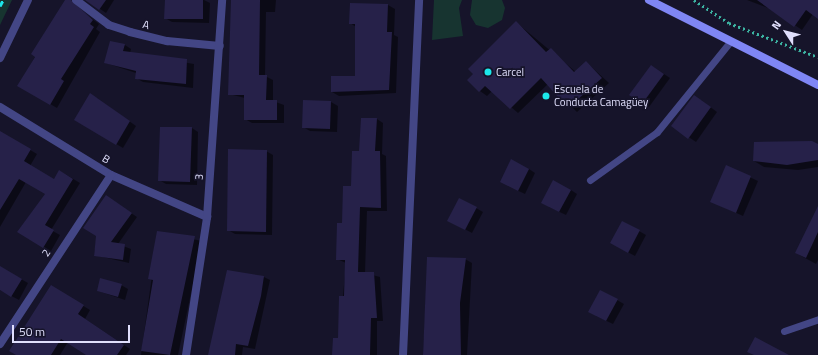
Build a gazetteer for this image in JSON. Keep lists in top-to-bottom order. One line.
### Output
{"streets":{"street":["A","B","3","2"]},"crossings":[["A","3"],["B","3"],["B","2"]],"places":["Carcel","Escuela de Conducta Camagüey"],"scale_bar":"50 m","north":"top left"}
